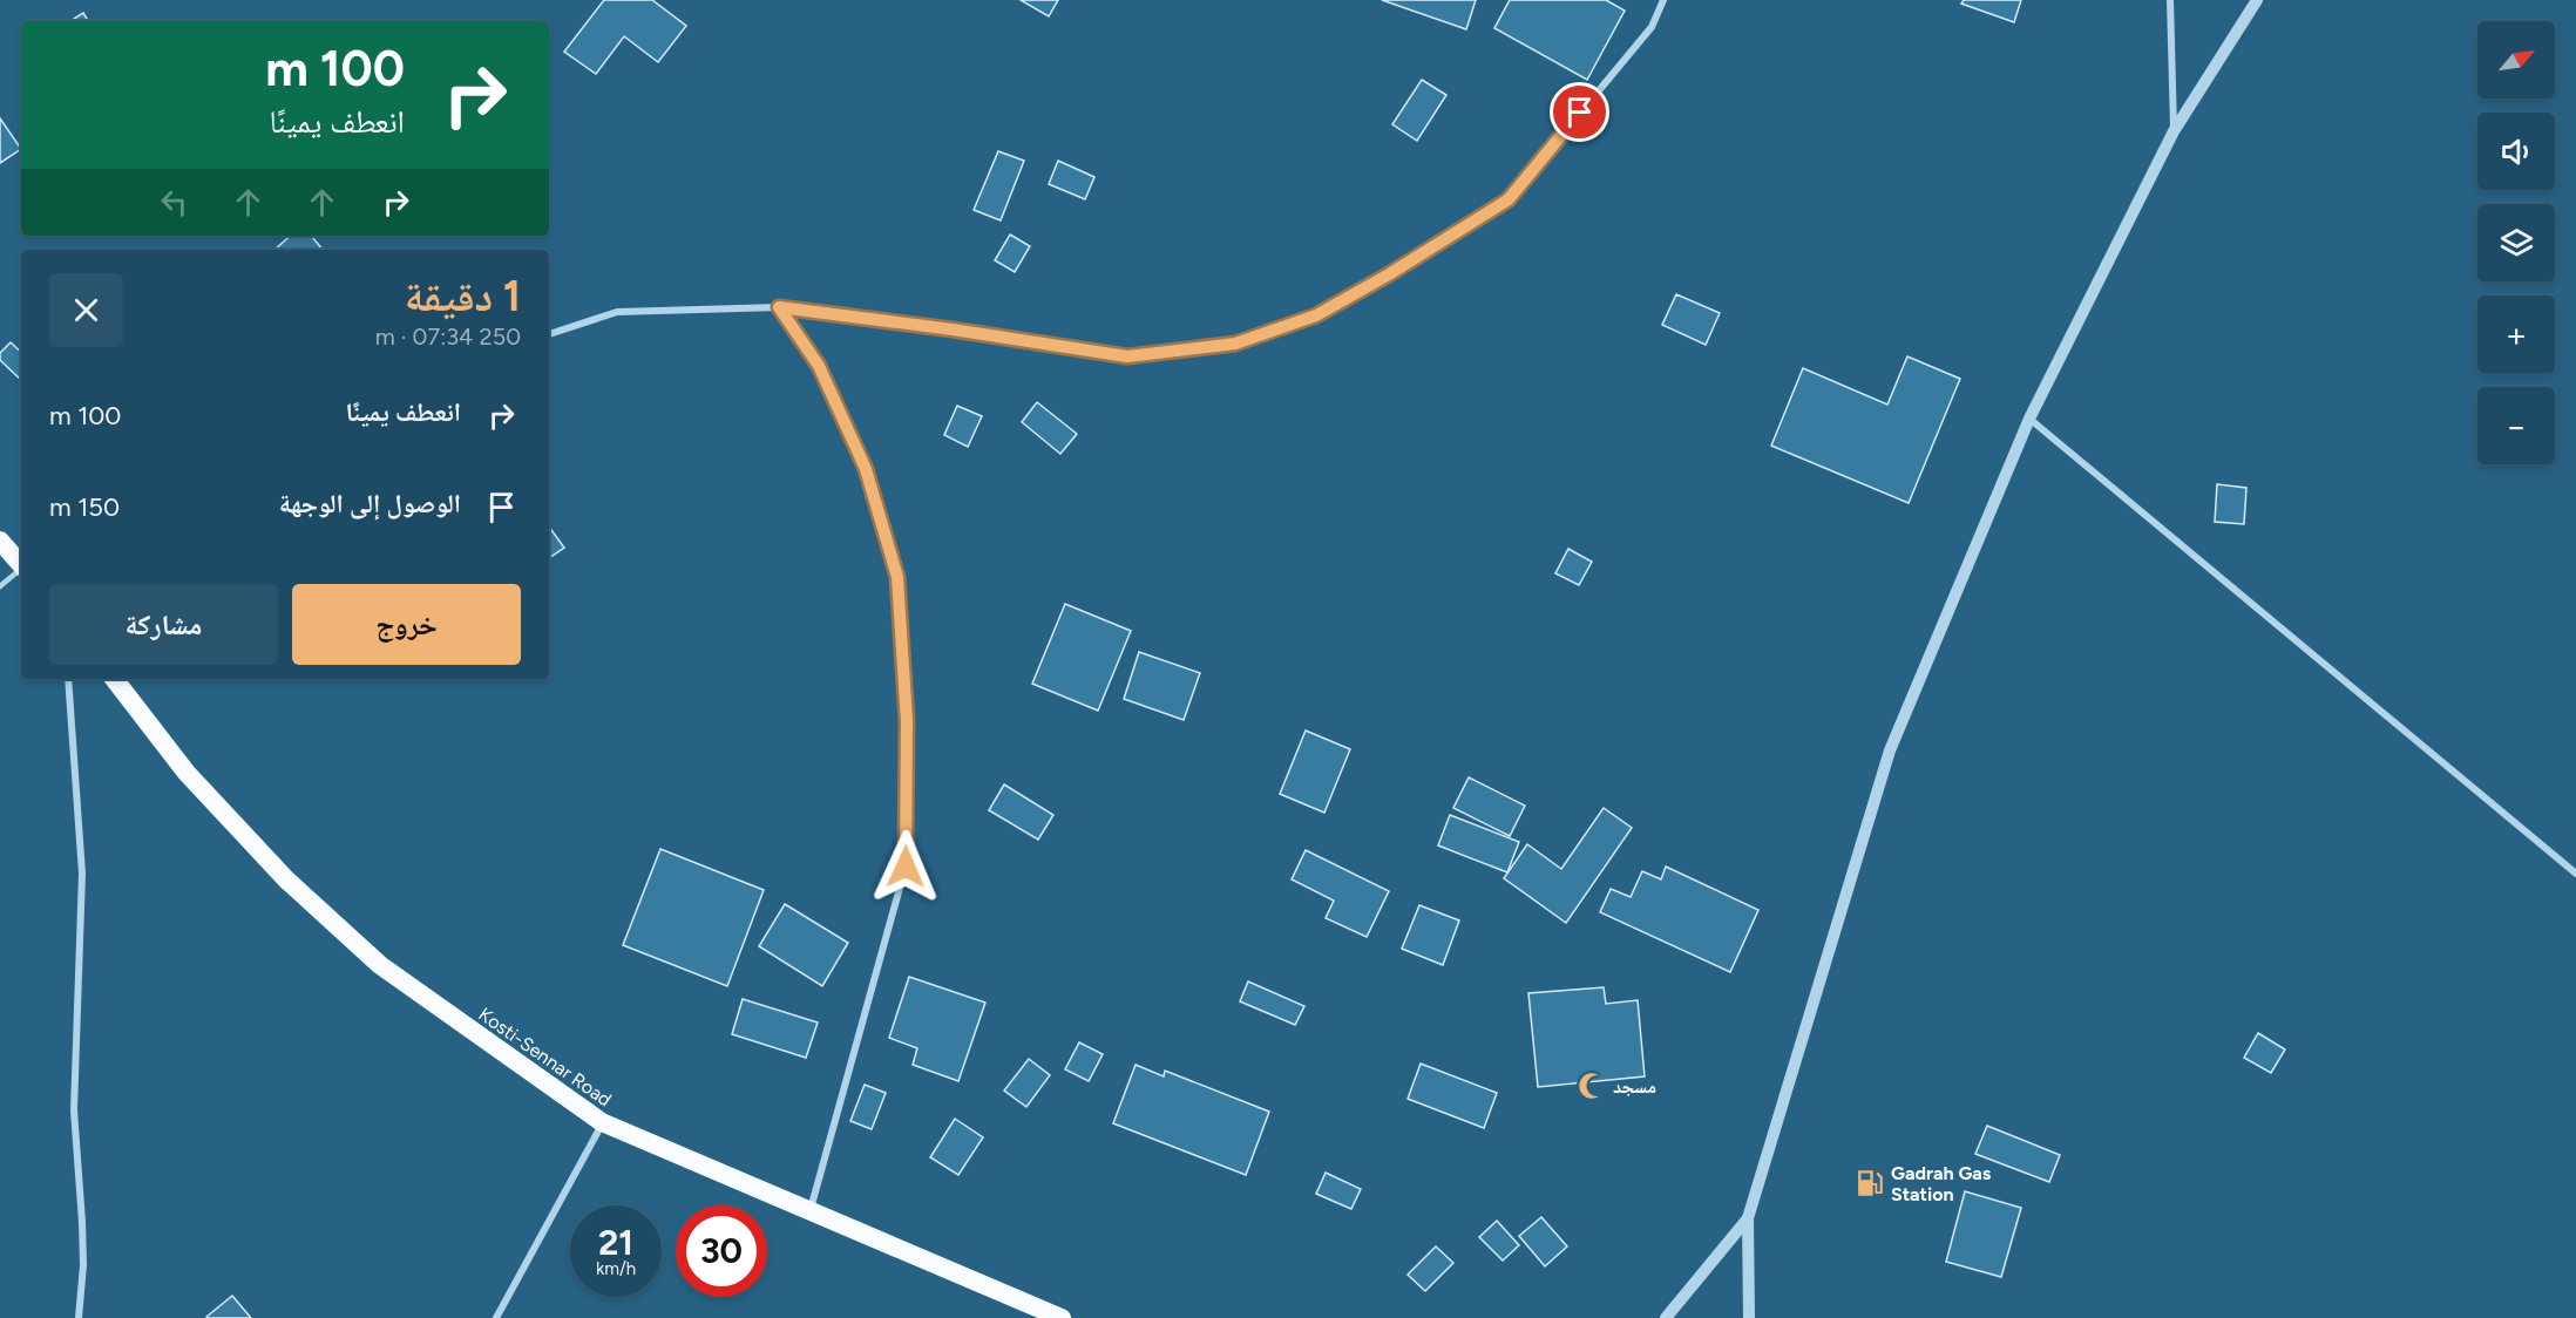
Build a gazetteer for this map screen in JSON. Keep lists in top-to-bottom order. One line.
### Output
{"streets":{"highway":["Kosti-Sennar Road"]},"places":{"mosque":["مسجد"],"fuel station":["Gadrah Gas Station"]},"north":"top right","page":{"map_buttons":["+","−"],"turn":["100 m","انعطف يمينًا"],"heading":["1 دقيقة","250 m · 07:34"],"list":[{"name":"انعطف يمينًا","value":"100 m"},{"name":"الوصول إلى الوجهة","value":"150 m"}],"buttons":["خروج","مشاركة"],"speed":"21 km/h","limit":"30"}}
